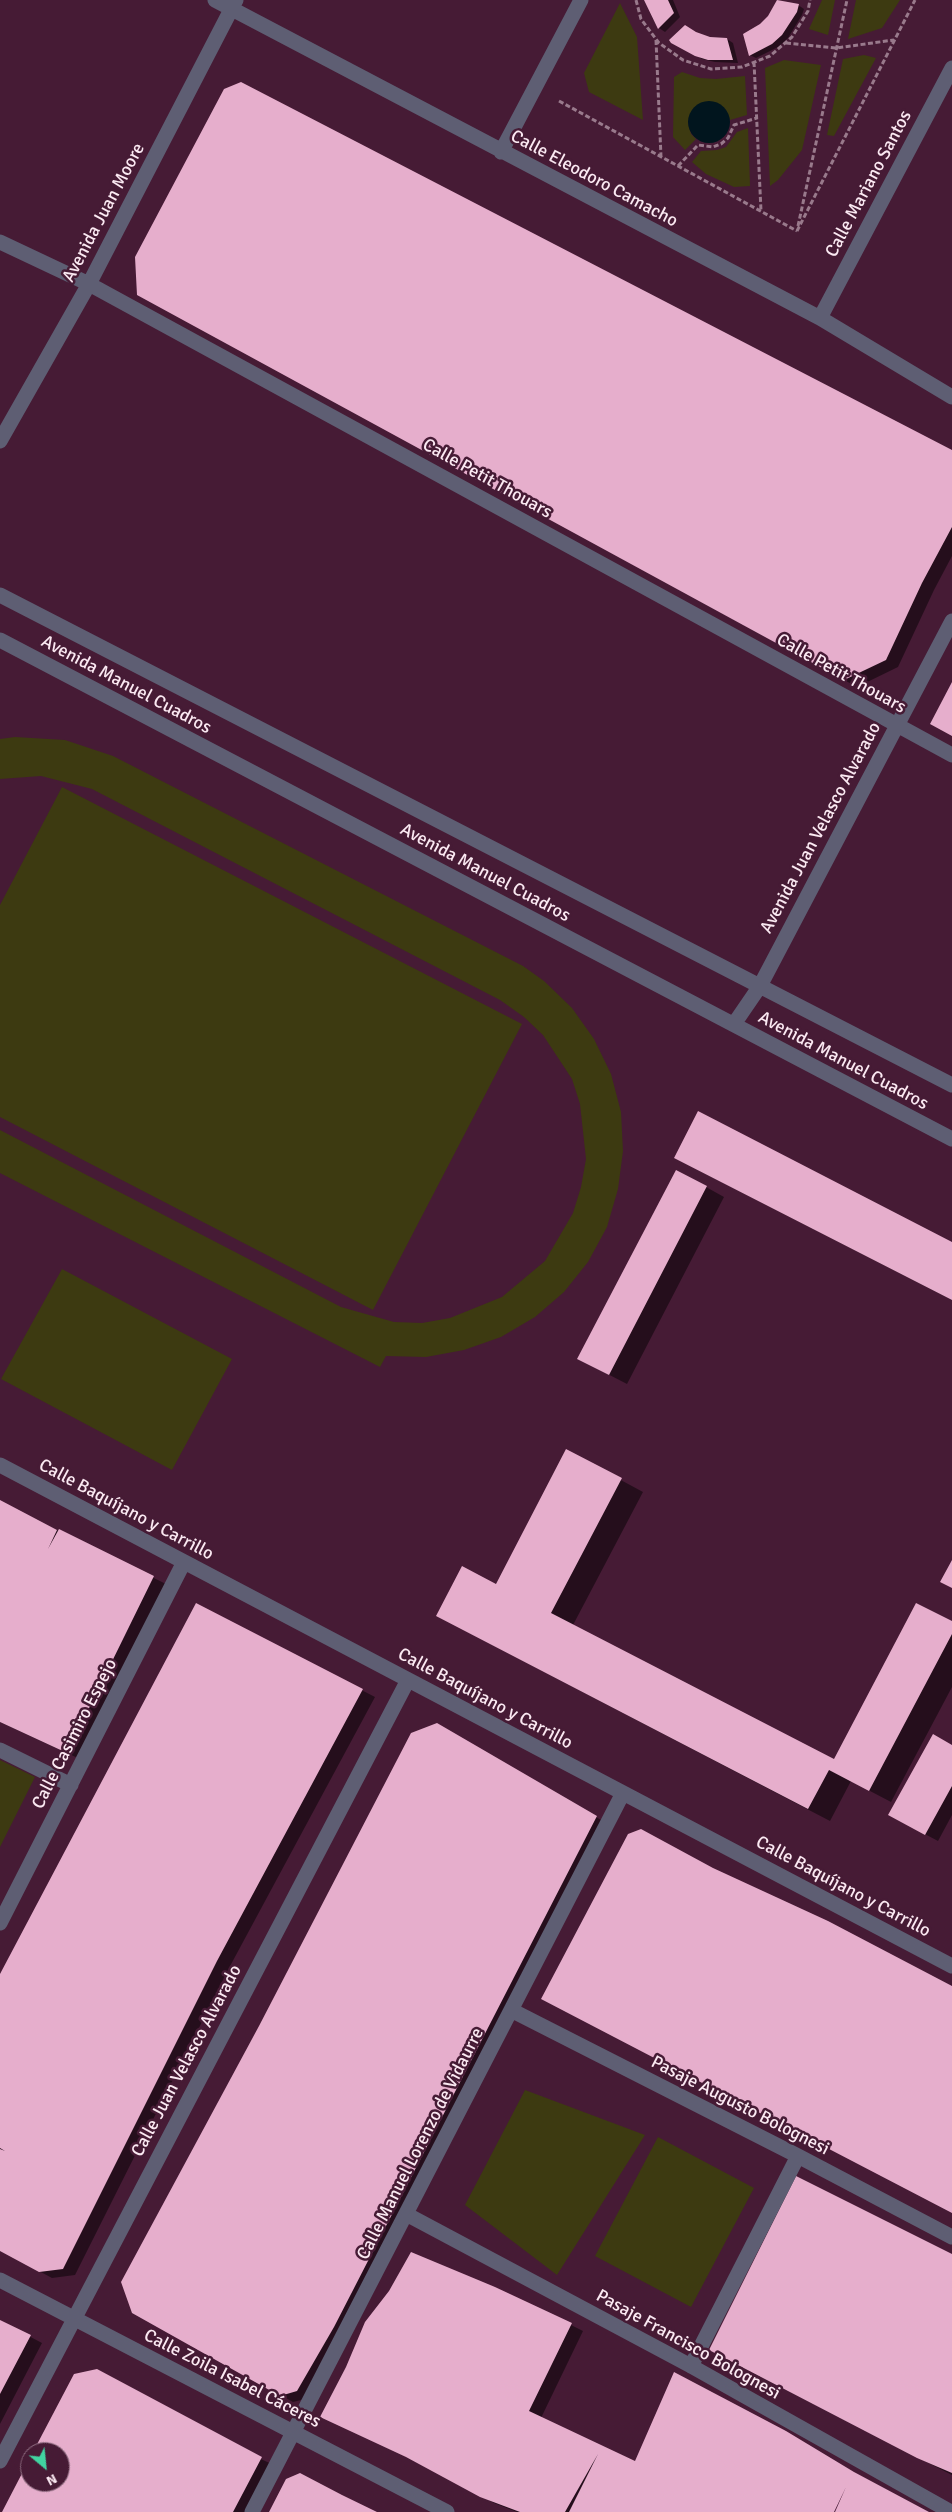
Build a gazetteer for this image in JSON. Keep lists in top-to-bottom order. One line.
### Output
{"streets":{"street":["Calle Eleodoro Camacho","Calle Mariano Santos","Avenida Juan Moore","Calle Petit Thouars","Avenida Manuel Cuadros","Avenida Juan Velasco Alvarado","Calle Baquíjano y Carrillo","Calle Casimiro Espejo","Calle Juan Velasco Alvarado","Pasaje Augusto Bolognesi","Calle Manuel Lorenzo de Vidaurre","Pasaje Francisco Bolognesi","Calle Zoila Isabel Cáceres"]},"crossings":[["Calle Eleodoro Camacho","Calle Mariano Santos"],["Calle Eleodoro Camacho","Avenida Juan Moore"],["Avenida Juan Moore","Calle Petit Thouars"],["Calle Petit Thouars","Avenida Juan Velasco Alvarado"],["Avenida Manuel Cuadros","Avenida Juan Velasco Alvarado"],["Calle Baquíjano y Carrillo","Calle Casimiro Espejo"],["Calle Baquíjano y Carrillo","Calle Juan Velasco Alvarado"],["Calle Baquíjano y Carrillo","Calle Manuel Lorenzo de Vidaurre"],["Calle Juan Velasco Alvarado","Calle Zoila Isabel Cáceres"],["Pasaje Augusto Bolognesi","Calle Manuel Lorenzo de Vidaurre"],["Calle Manuel Lorenzo de Vidaurre","Pasaje Francisco Bolognesi"],["Calle Manuel Lorenzo de Vidaurre","Calle Zoila Isabel Cáceres"]],"north":"bottom right"}
